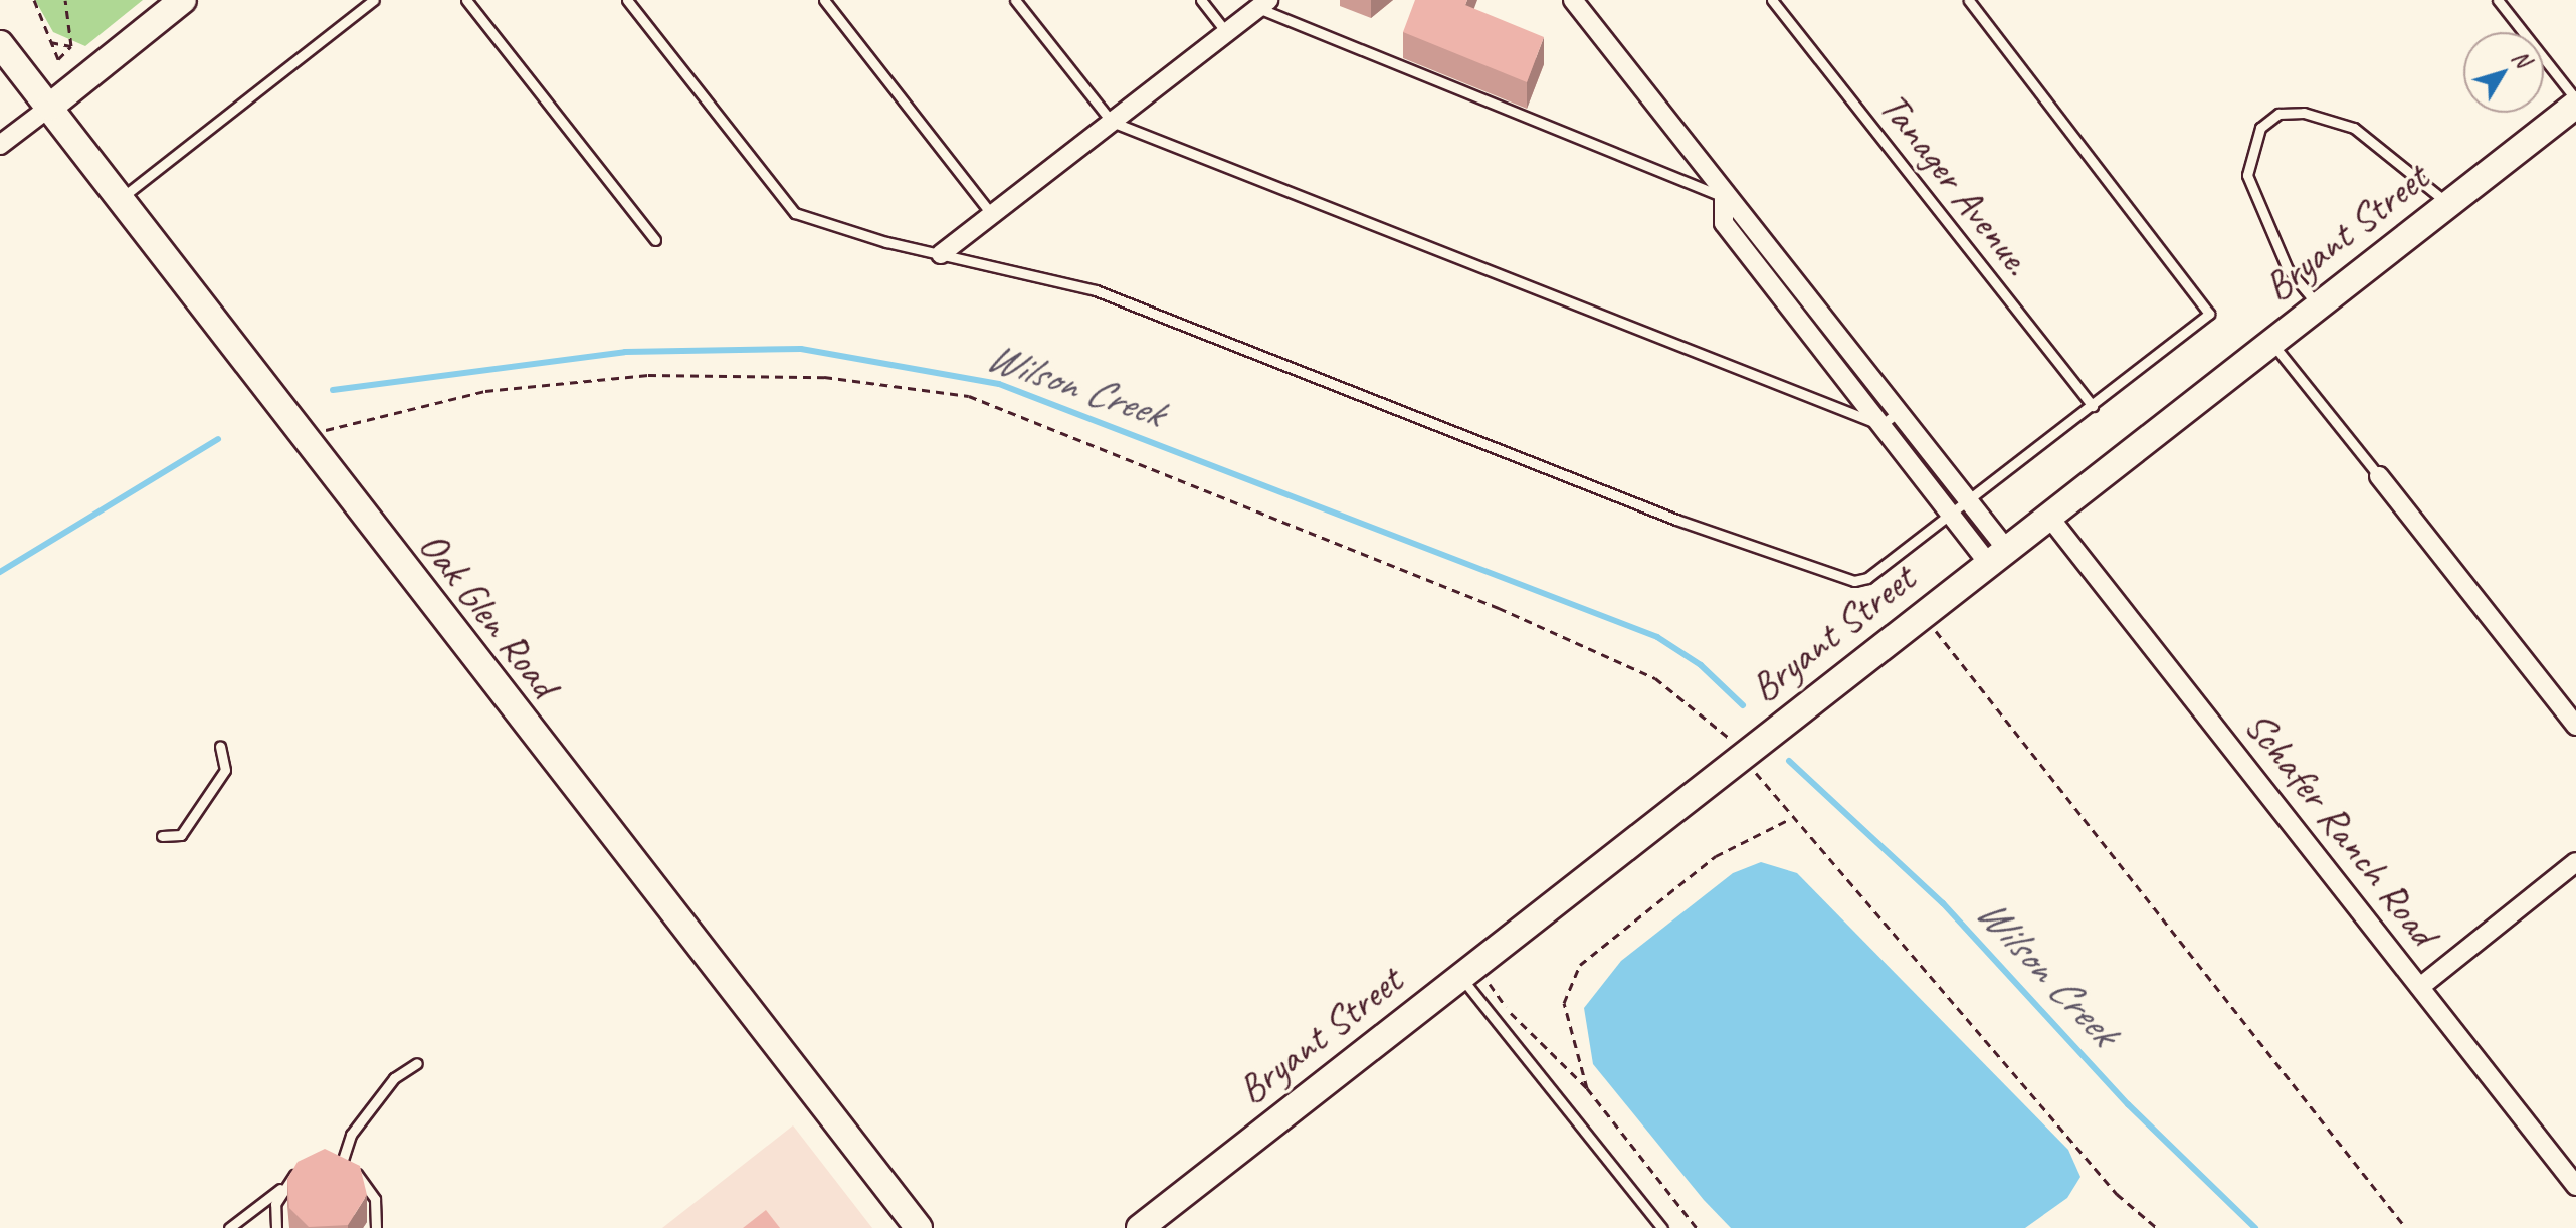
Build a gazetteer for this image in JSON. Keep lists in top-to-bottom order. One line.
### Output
{"streets":{"main road":["Bryant Street","Oak Glen Road"],"street":["Schafer Ranch Road"],"lane":["Tanager Avenue."]},"crossings":[["Bryant Street","Schafer Ranch Road"]],"water":["Wilson Creek"],"north":"top right"}
